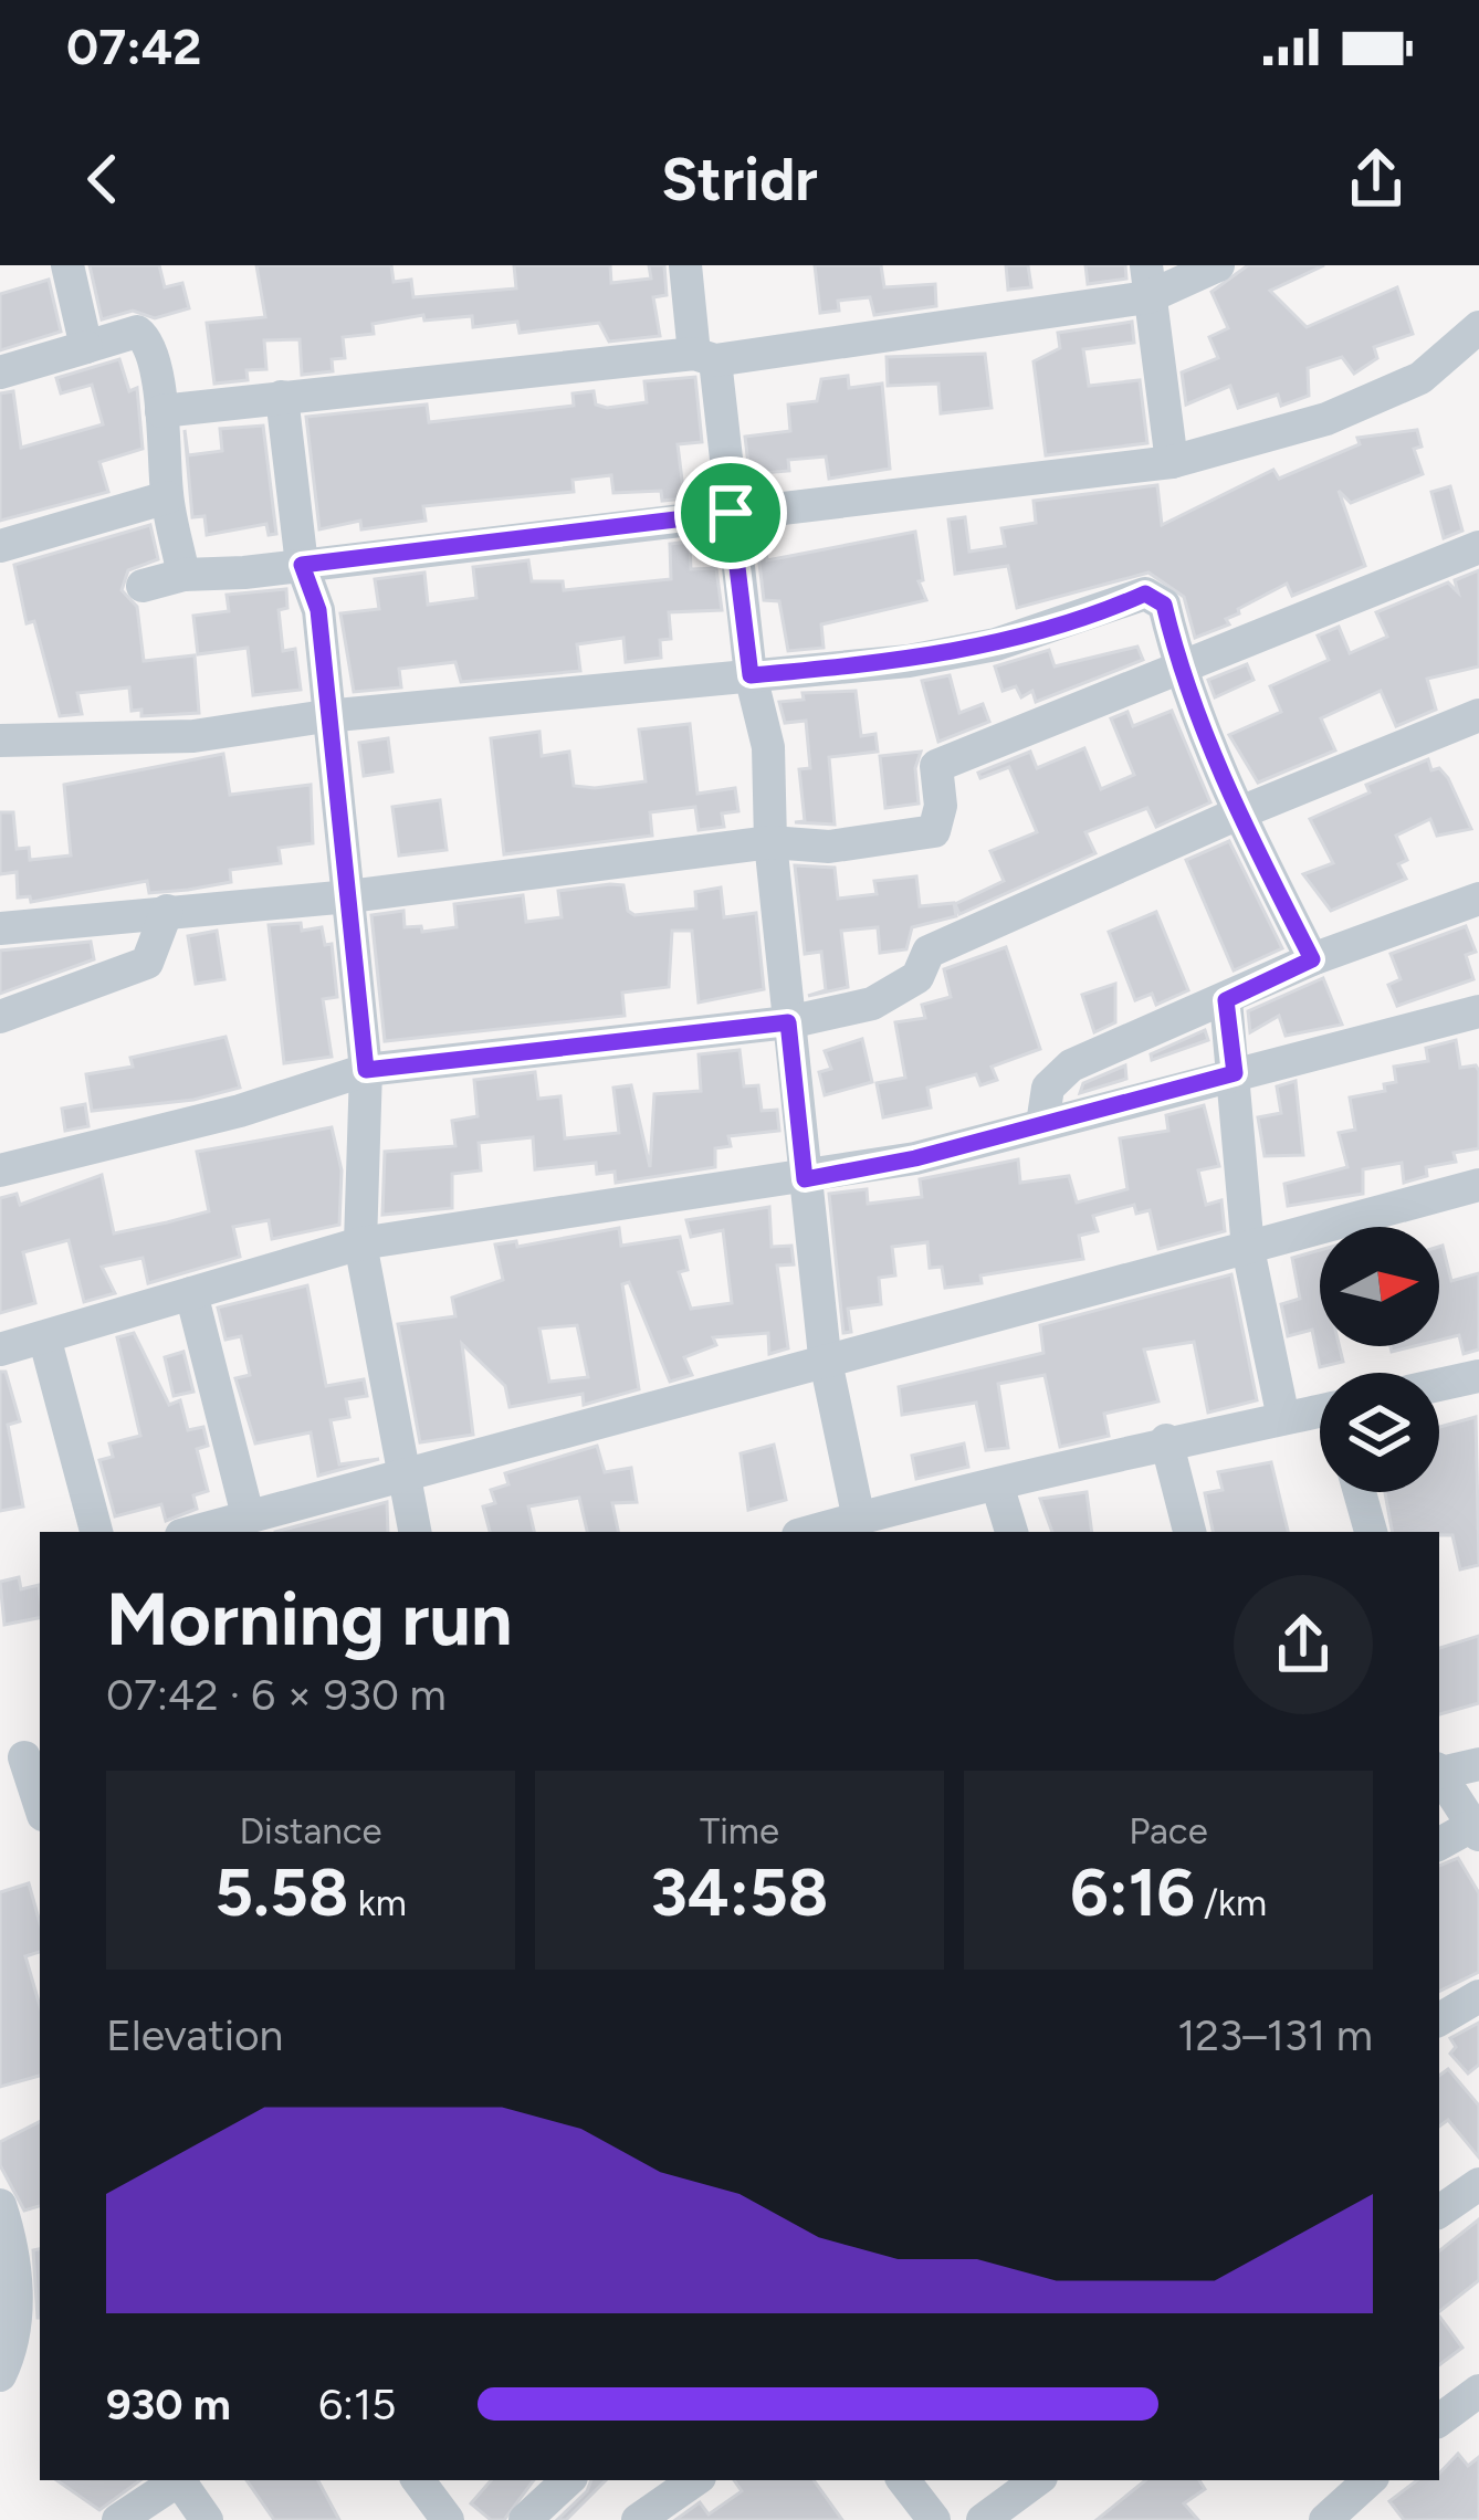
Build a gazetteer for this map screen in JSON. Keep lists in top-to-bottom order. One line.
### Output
{"north":"right","page":{"status":"07:42","header":"Stridr","heading":["Morning run","07:42 · 6 × 930 m"],"stats":[["Distance","5.58 km"],["Time","34:58"],["Pace","6:16 /km"]],"chart":["Elevation","123–131 m"],"list":[{"name":"930 m","note":"6:15"}]}}
